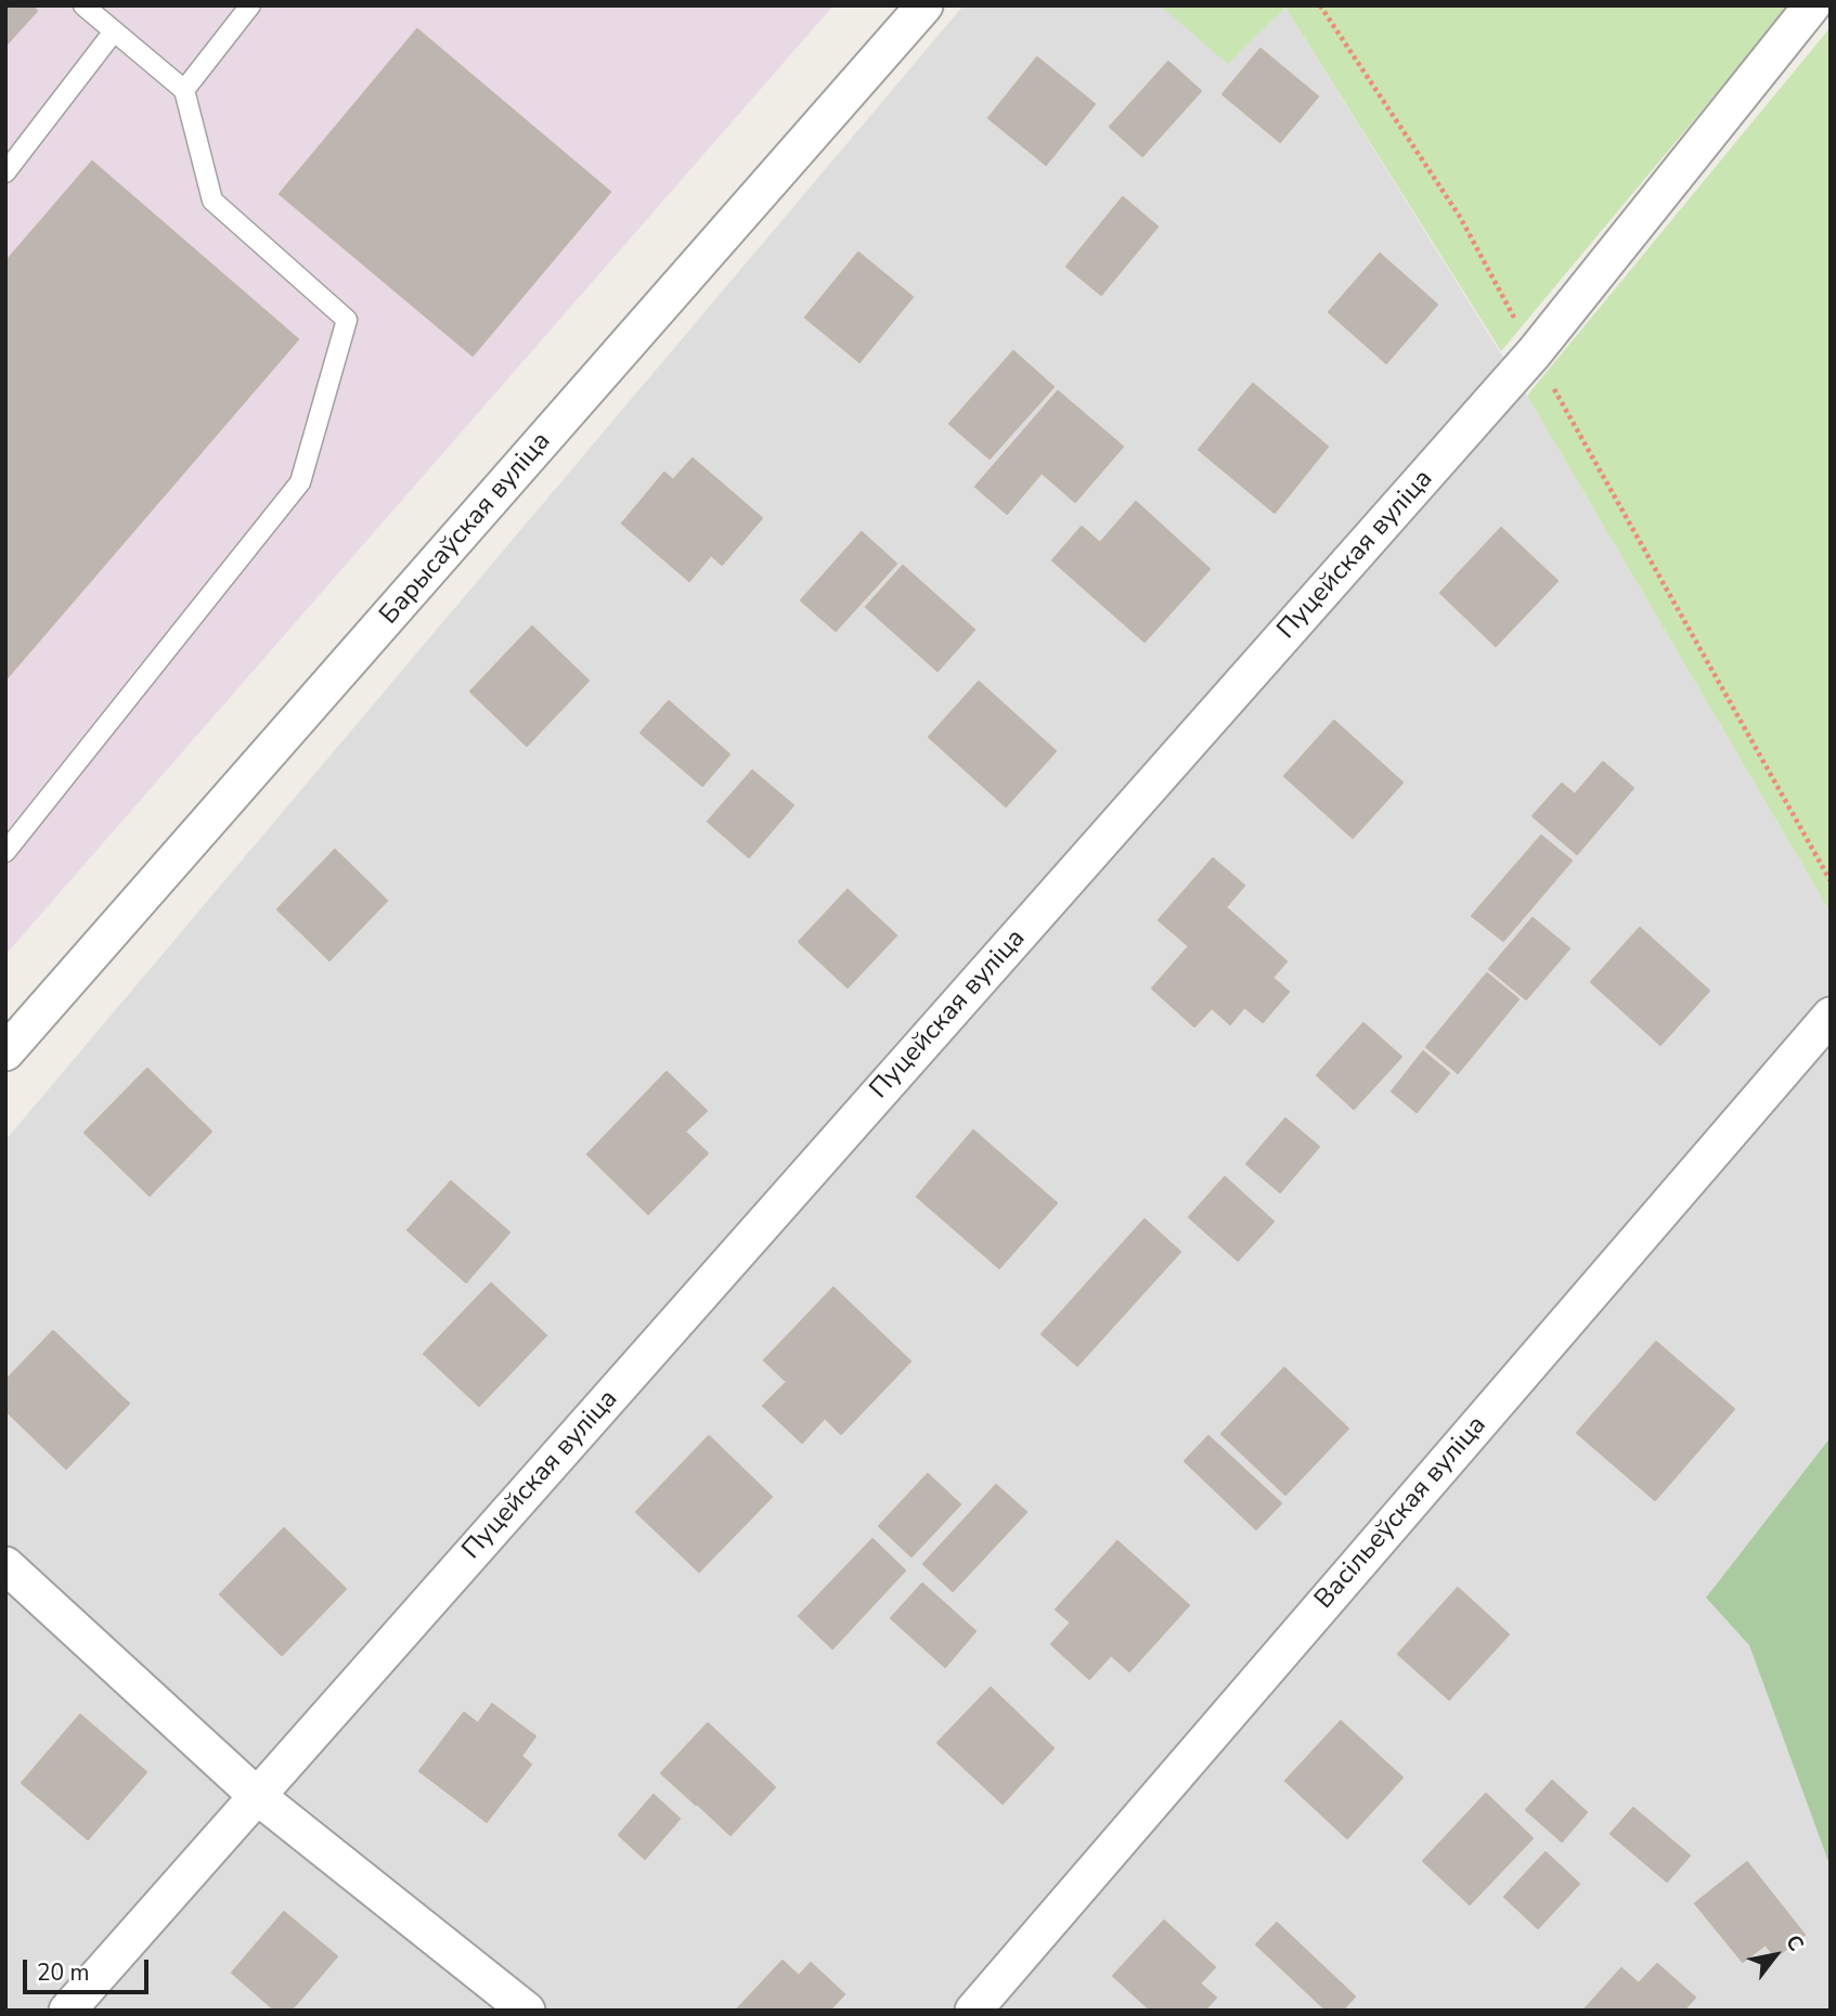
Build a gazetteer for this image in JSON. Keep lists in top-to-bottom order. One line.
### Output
{"streets":{"street":["Барысаўская вуліца","Пуцейская вуліца","Васільеўская вуліца"]},"scale_bar":"20 m","north":"top right"}
